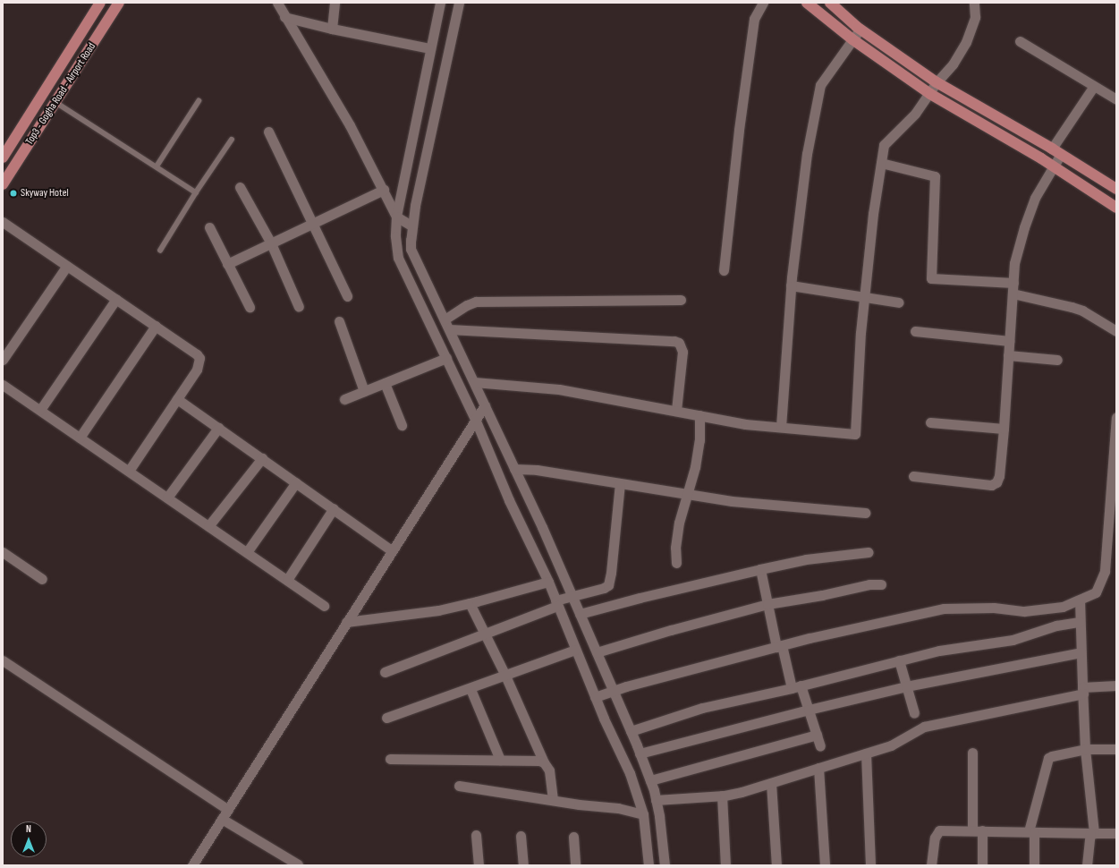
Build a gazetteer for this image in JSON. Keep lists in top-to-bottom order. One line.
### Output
{"streets":{"main road":["Top3 - Gogha Road - Airport Road"]},"places":["Skyway Hotel"],"north":"top"}
